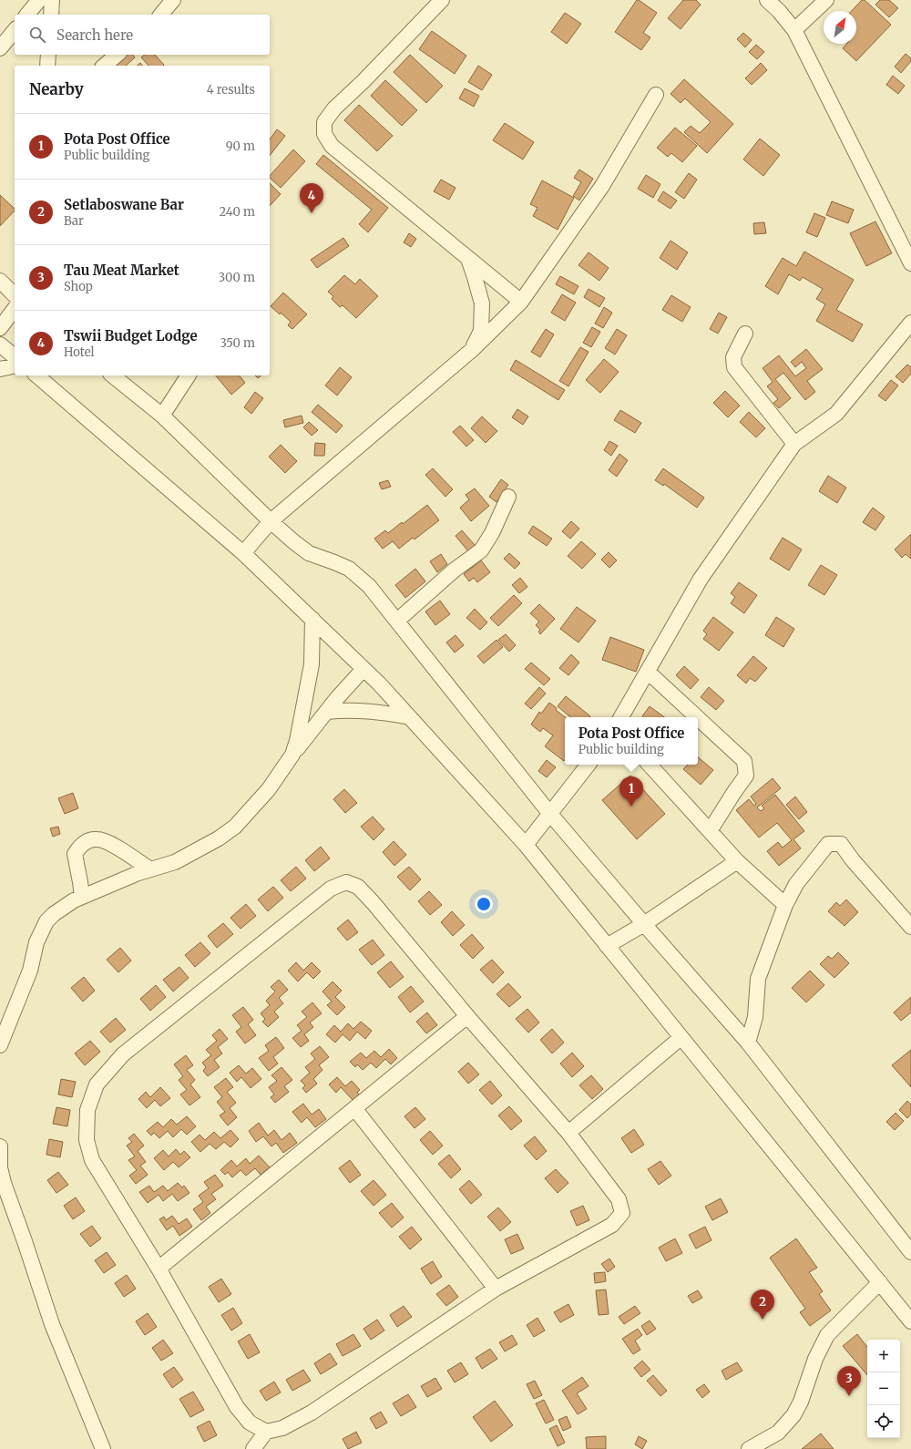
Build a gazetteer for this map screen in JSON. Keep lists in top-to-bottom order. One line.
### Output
{"north":"top right","page":{"search":"Search here","heading":["Nearby","4 results"],"list":[{"mark":"1","name":"Pota Post Office","note":"Public building","value":"90 m"},{"mark":"2","name":"Setlaboswane Bar","note":"Bar","value":"240 m"},{"mark":"3","name":"Tau Meat Market","note":"Shop","value":"300 m"},{"mark":"4","name":"Tswii Budget Lodge","note":"Hotel","value":"350 m"}],"pins":["4","1","2","3"],"popup":["Pota Post Office","Public building"],"map_buttons":["+","−"]}}
